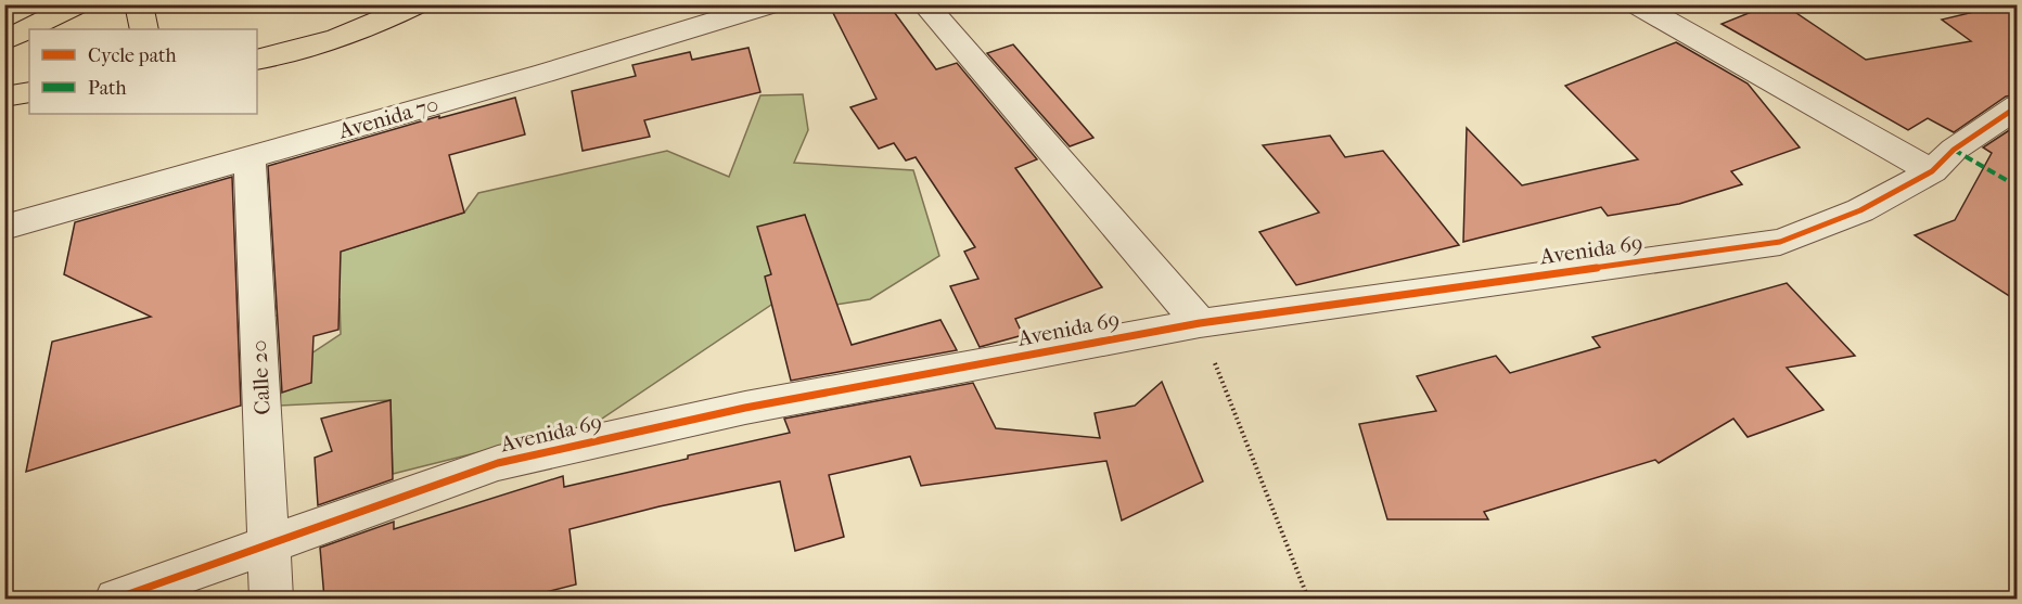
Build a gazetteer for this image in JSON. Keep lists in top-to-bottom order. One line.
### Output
{"streets":{"street":["Avenida 70","Avenida 69","Calle 20"]},"crossings":[["Avenida 70","Calle 20"],["Avenida 69","Calle 20"]],"legend":["Cycle path","Path"]}
